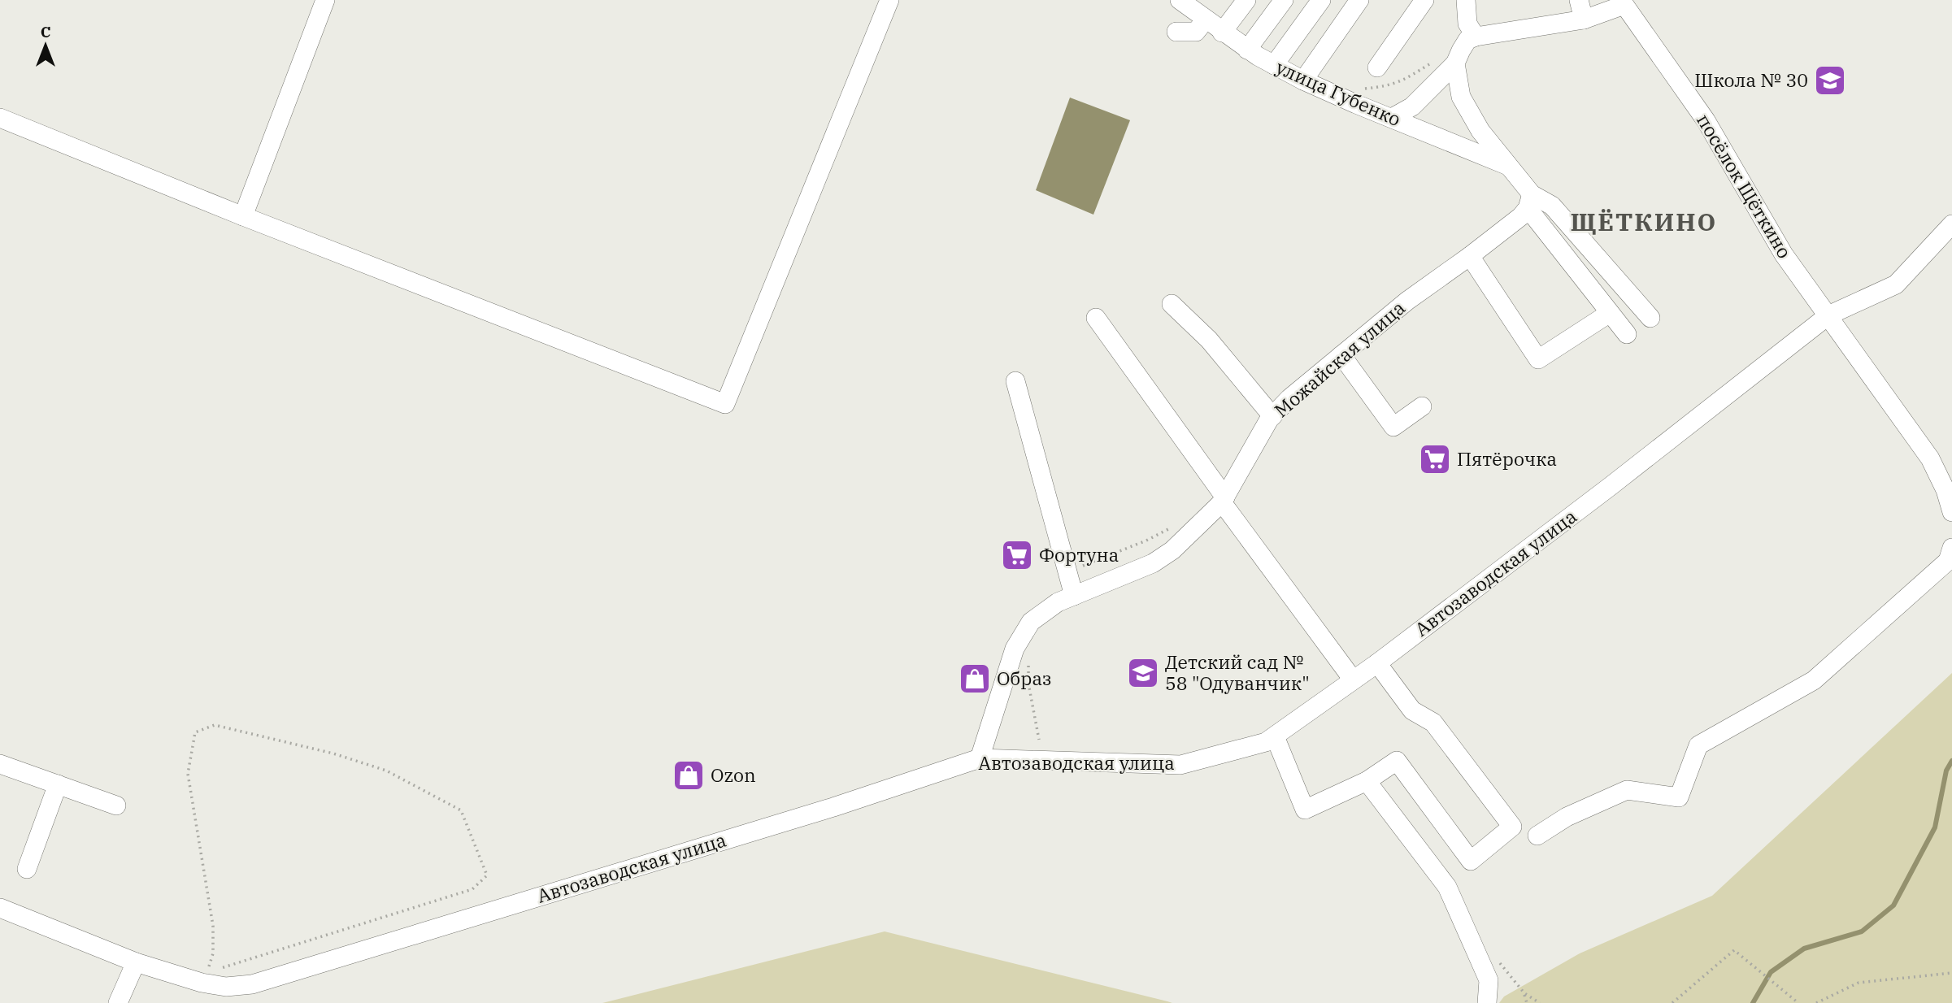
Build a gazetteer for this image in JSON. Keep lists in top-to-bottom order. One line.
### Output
{"streets":{"street":["улица Губенко","посёлок Щёткино","Можайская улица","Автозаводская улица"]},"crossings":[["посёлок Щёткино","Автозаводская улица"],["Можайская улица","Автозаводская улица"]],"districts":["ЩЁТКИНО"],"places":{"school or university":["Школа № 30","Детский сад № 58 \"Одуванчик\""],"supermarket":["Пятёрочка","Фортуна"],"shop":["Образ","Ozon"]},"north":"top"}
